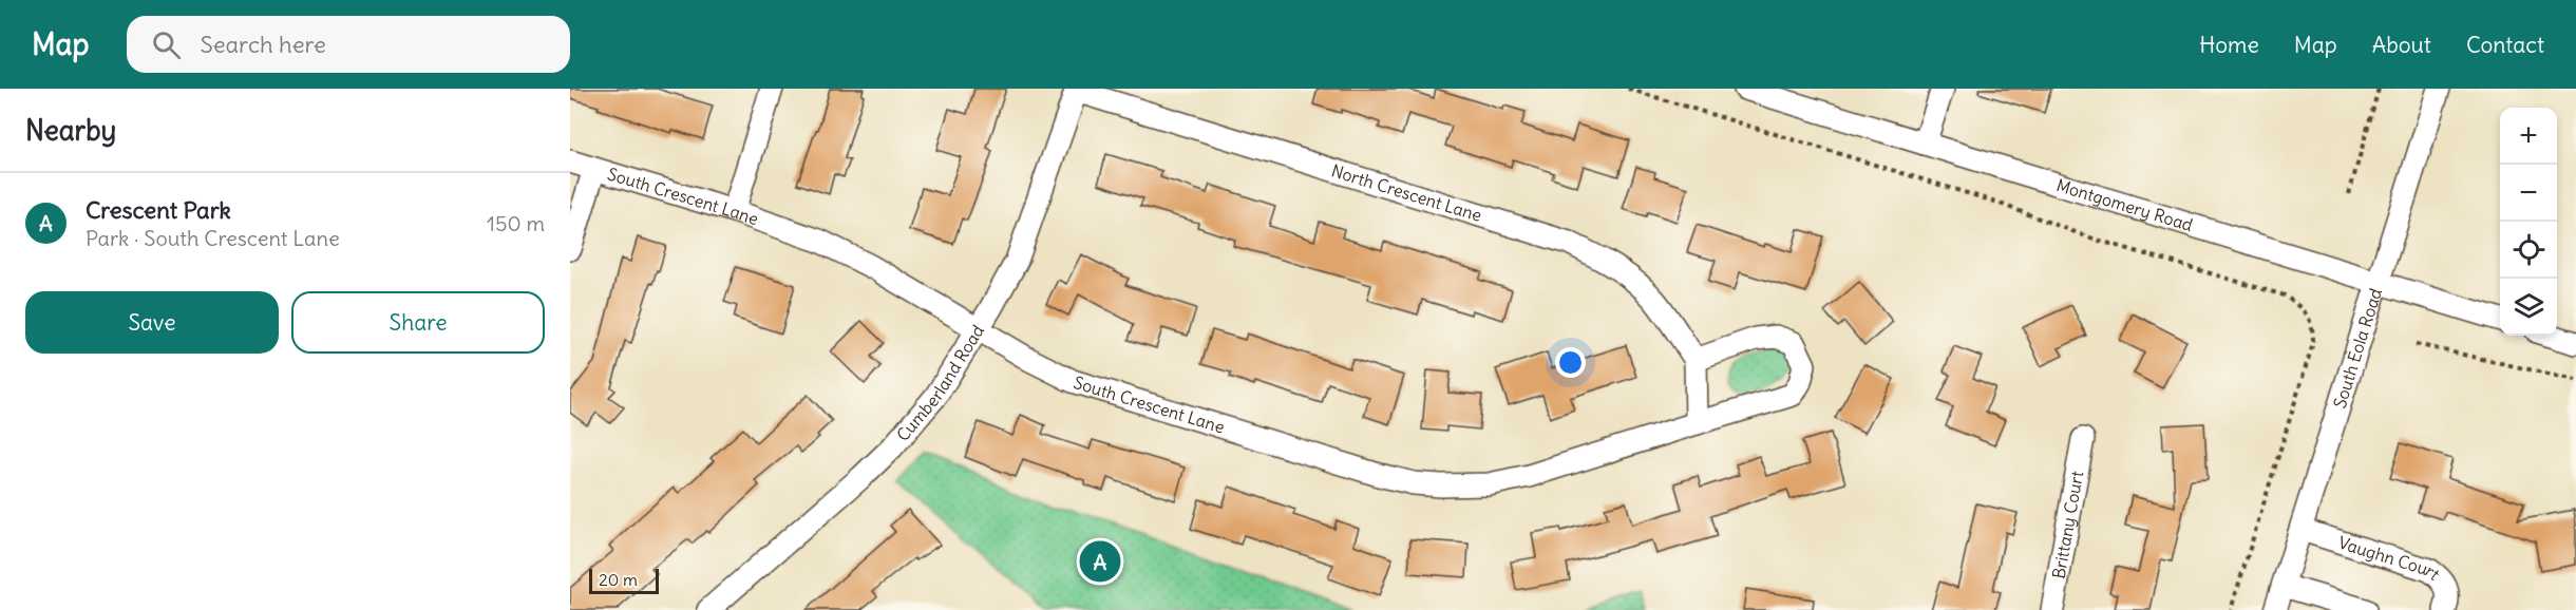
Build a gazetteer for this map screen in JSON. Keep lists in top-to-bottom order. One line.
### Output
{"streets":{"street":["North Crescent Lane","South Crescent Lane","Montgomery Road","South Eola Road","Cumberland Road","Brittany Court","Vaughn Court"]},"crossings":[["North Crescent Lane","South Crescent Lane"],["North Crescent Lane","Cumberland Road"],["South Crescent Lane","Cumberland Road"],["Montgomery Road","South Eola Road"],["South Eola Road","Vaughn Court"]],"scale_bar":"20 m","page":{"header":"Map","search":"Search here","nav":["Home","Map","About","Contact"],"heading":"Nearby","map_buttons":["+","−"],"list":[{"mark":"A","name":"Crescent Park","note":"Park · South Crescent Lane","value":"150 m"}],"buttons":["Save","Share"],"pins":"A","scale":"20 m"}}
